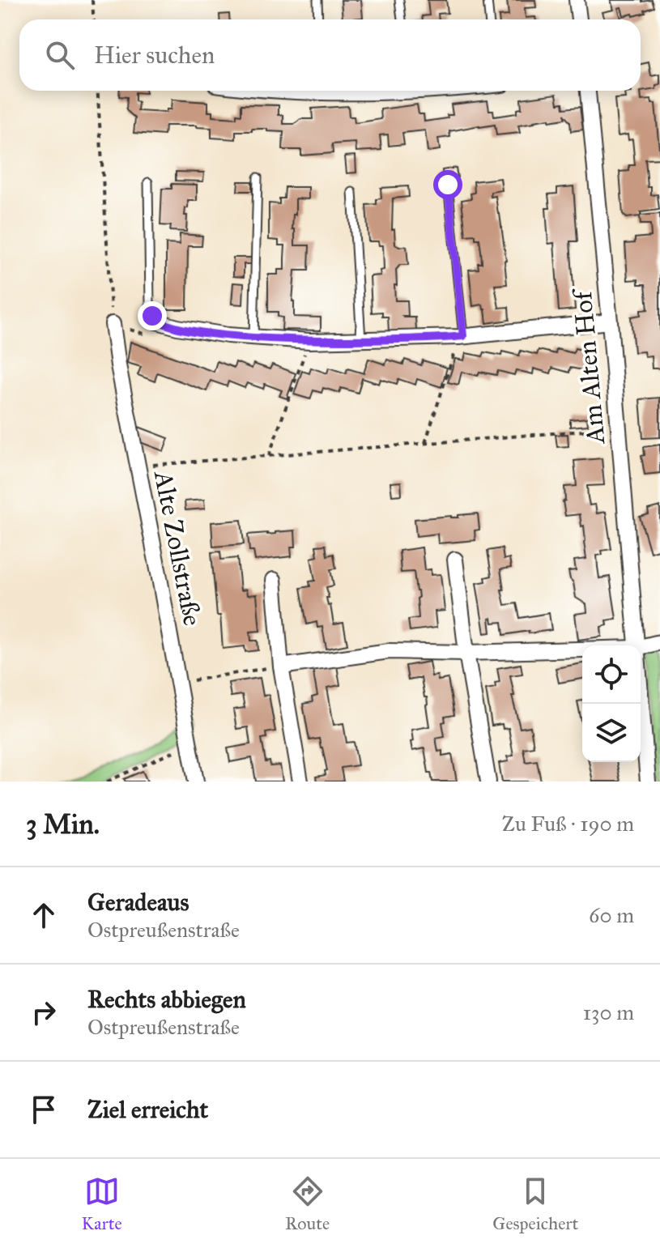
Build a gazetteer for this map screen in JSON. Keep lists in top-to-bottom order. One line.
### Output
{"streets":{"street":["Am Alten Hof","Alte Zollstraße"]},"page":{"search":"Hier suchen","heading":["3 Min.","Zu Fuß · 190 m"],"list":[["Geradeaus","Ostpreußenstraße","60 m"],["Rechts abbiegen","Ostpreußenstraße","130 m"],"Ziel erreicht"],"nav":["Karte","Route","Gespeichert"]}}
